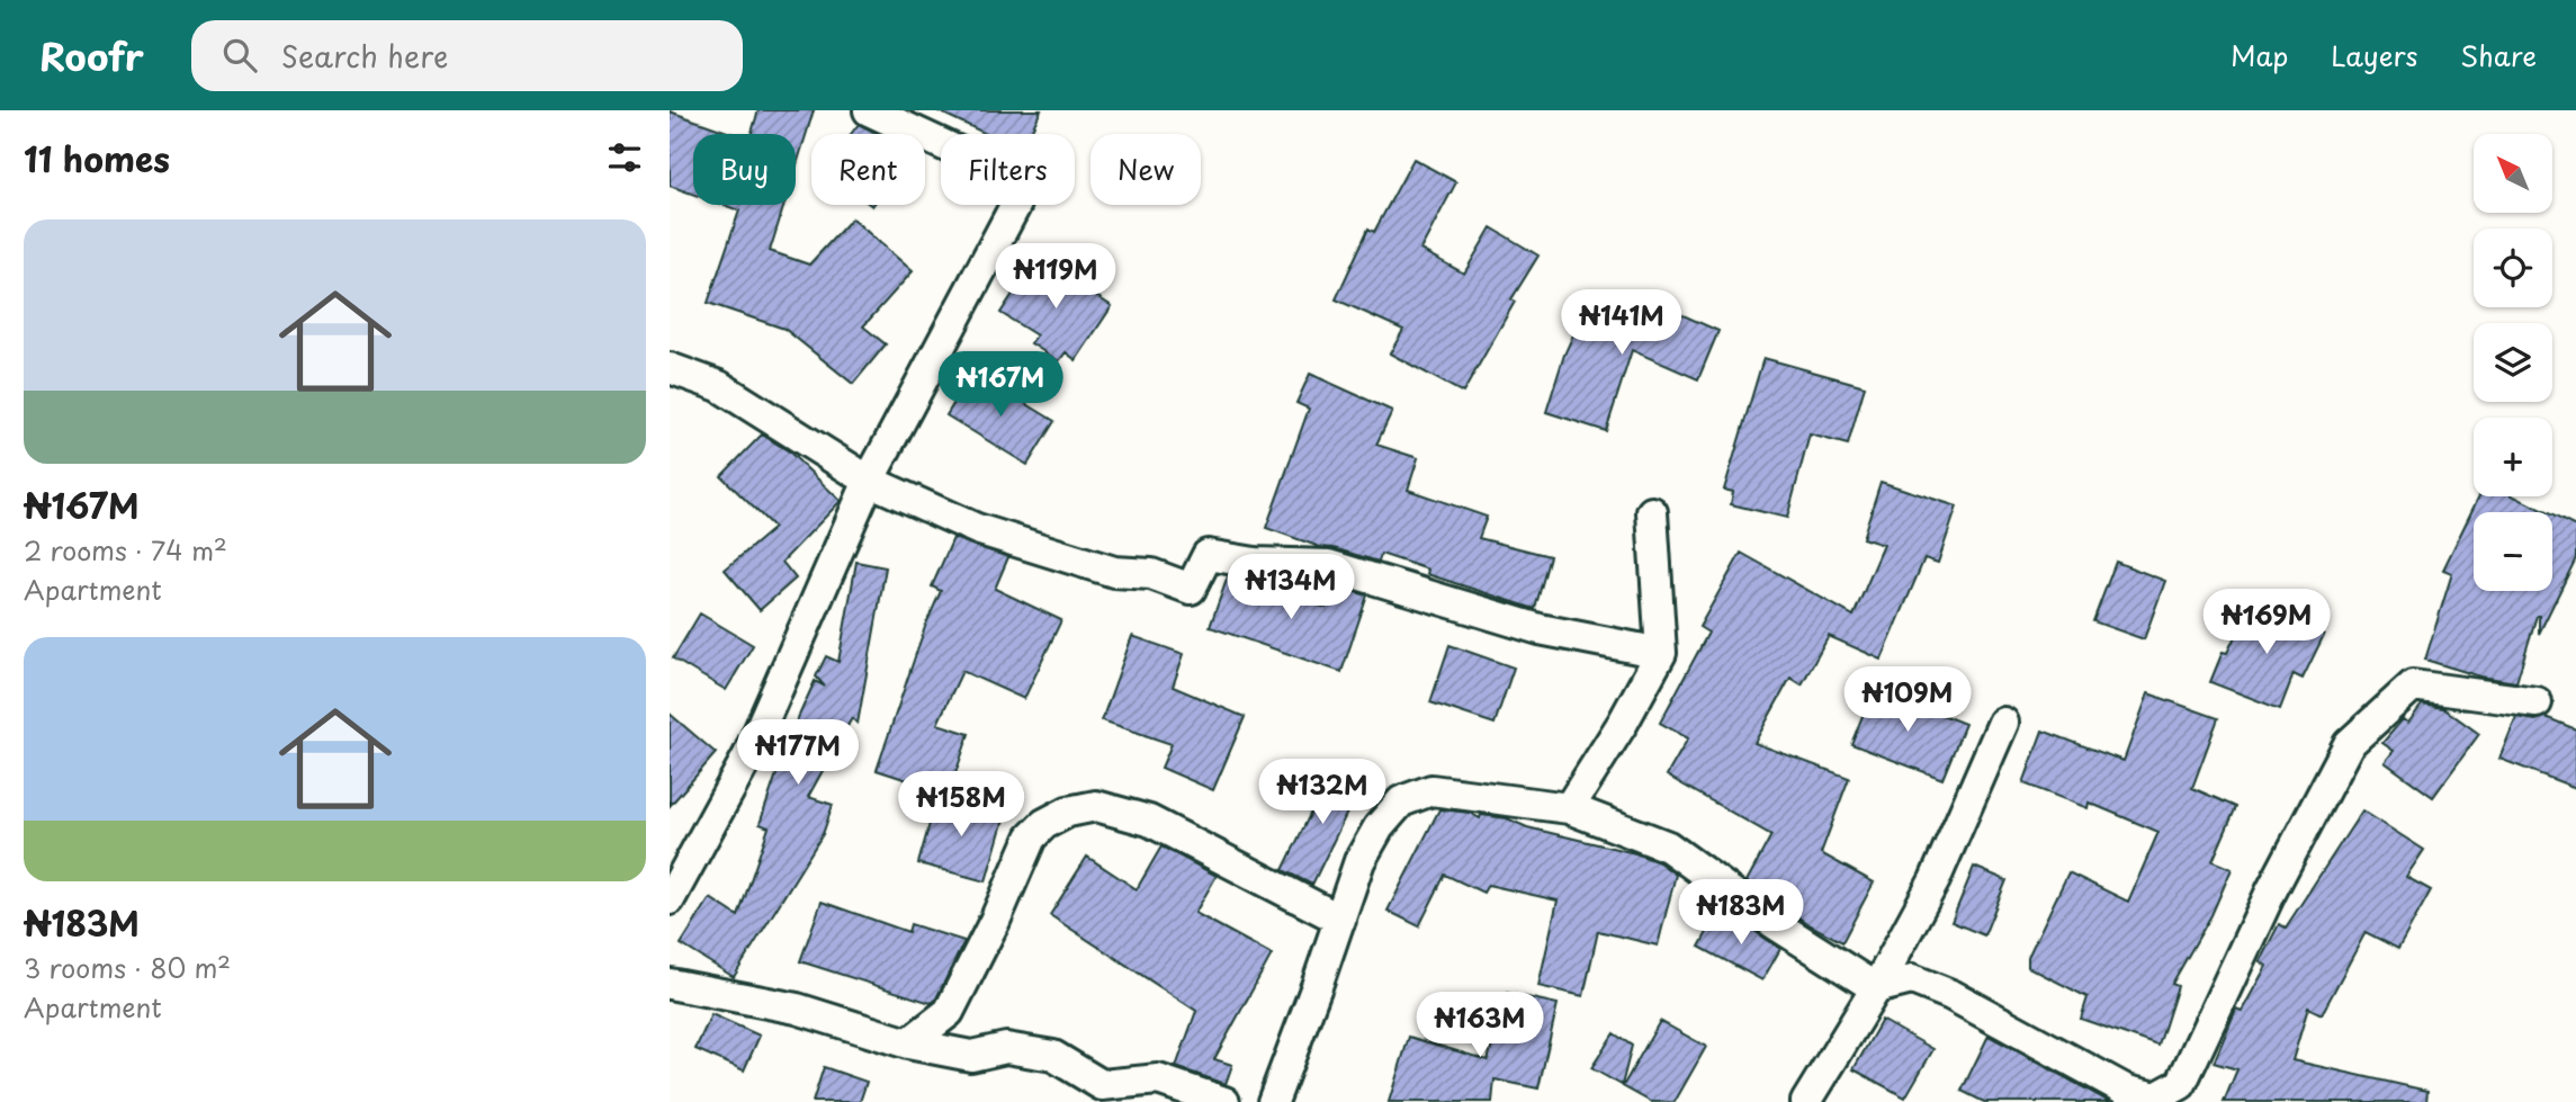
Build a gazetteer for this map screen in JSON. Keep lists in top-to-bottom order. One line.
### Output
{"north":"top left","page":{"header":"Roofr","search":"Search here","nav":["Map","Layers","Share"],"heading":"11 homes","map_buttons":["+","−"],"chip":["Buy","Rent","Filters","New"],"list":[{"name":"₦167M","note":"2 rooms · 74 m² · Apartment"},{"name":"₦183M","note":"3 rooms · 80 m² · Apartment"}],"price":["₦119M","₦141M","₦167M","₦134M","₦169M","₦109M","₦177M","₦132M","₦158M","₦183M","₦163M"]}}
